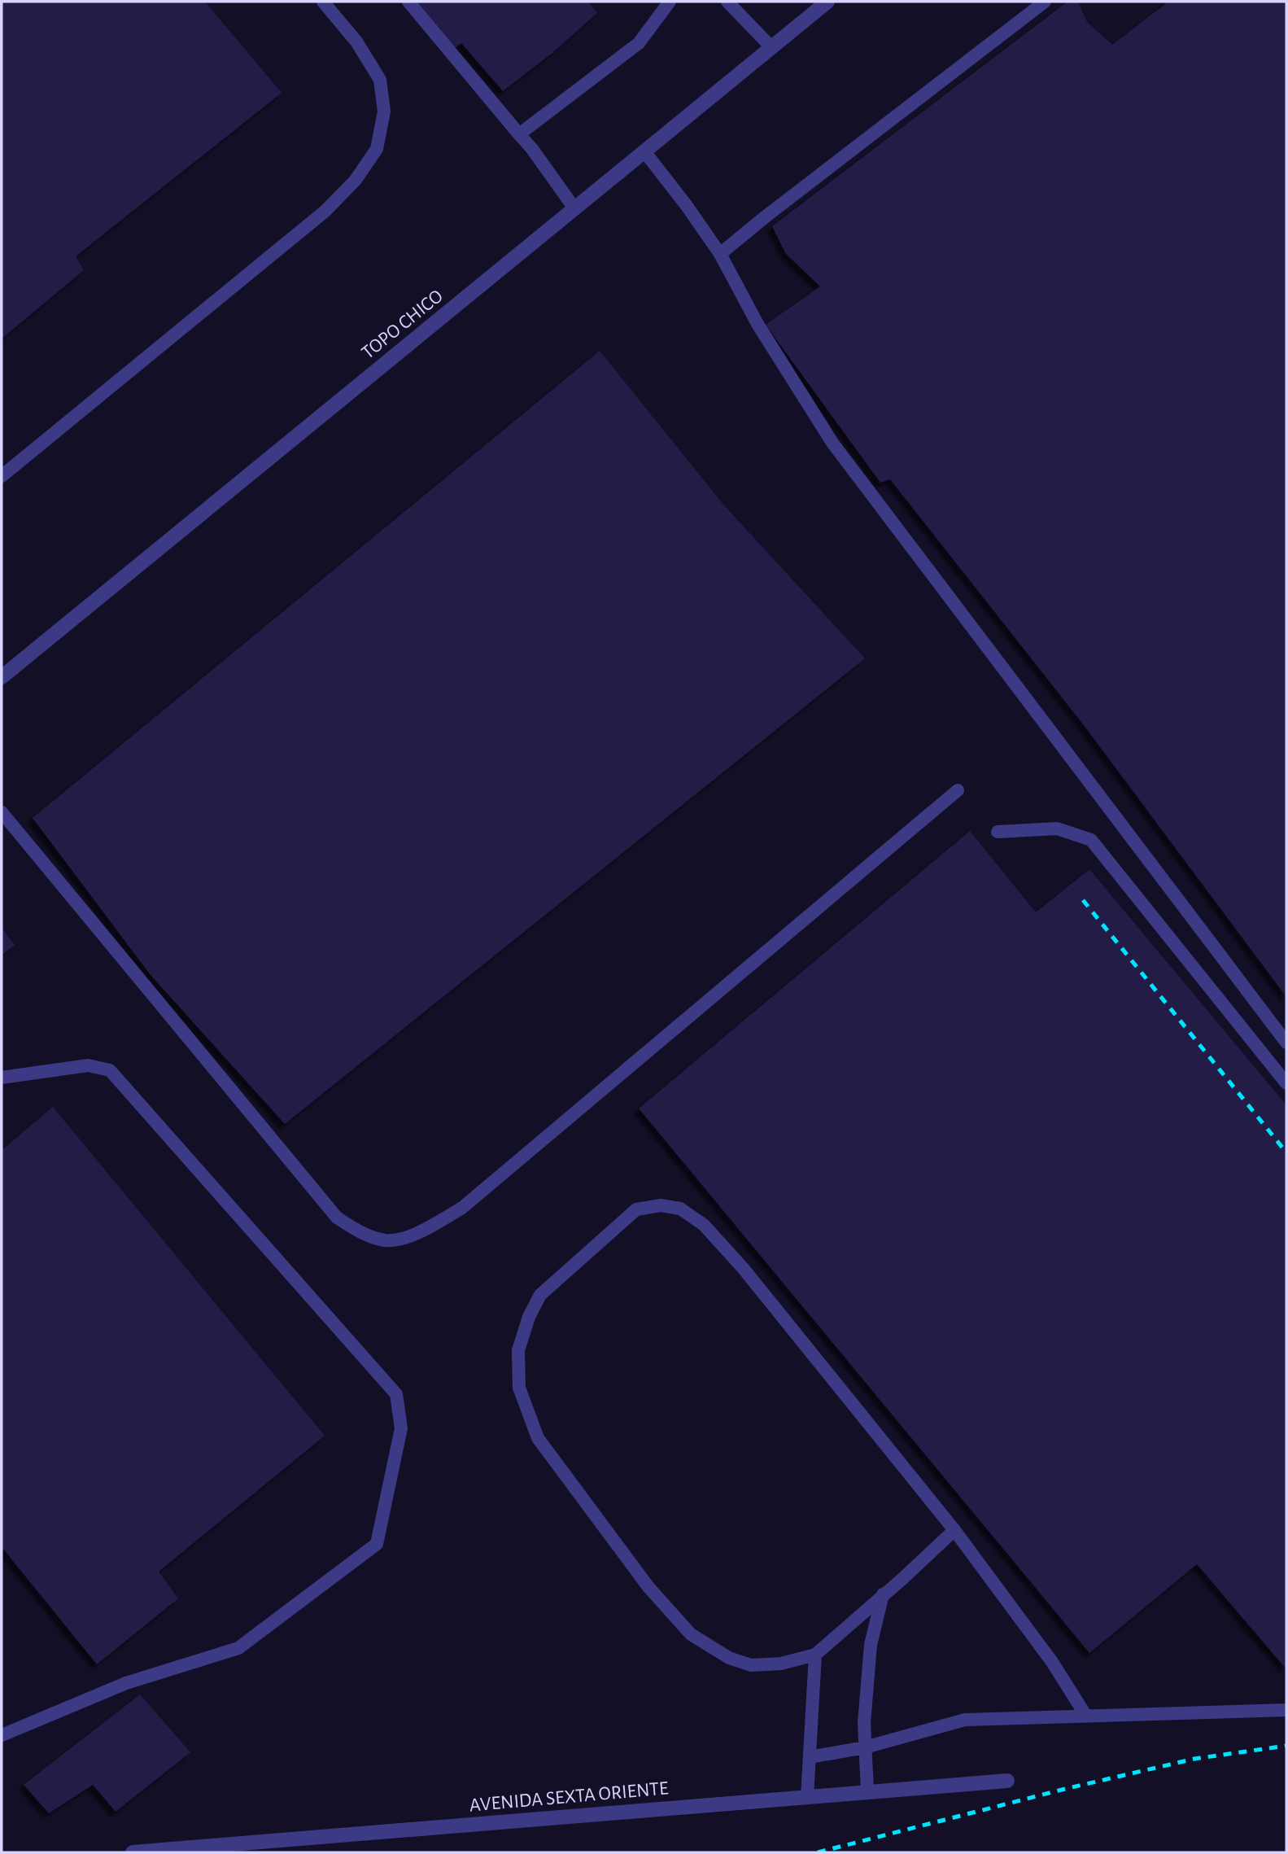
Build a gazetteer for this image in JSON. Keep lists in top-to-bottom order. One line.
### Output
{"streets":{"street":["TOPO CHICO","AVENIDA SEXTA ORIENTE"]}}
